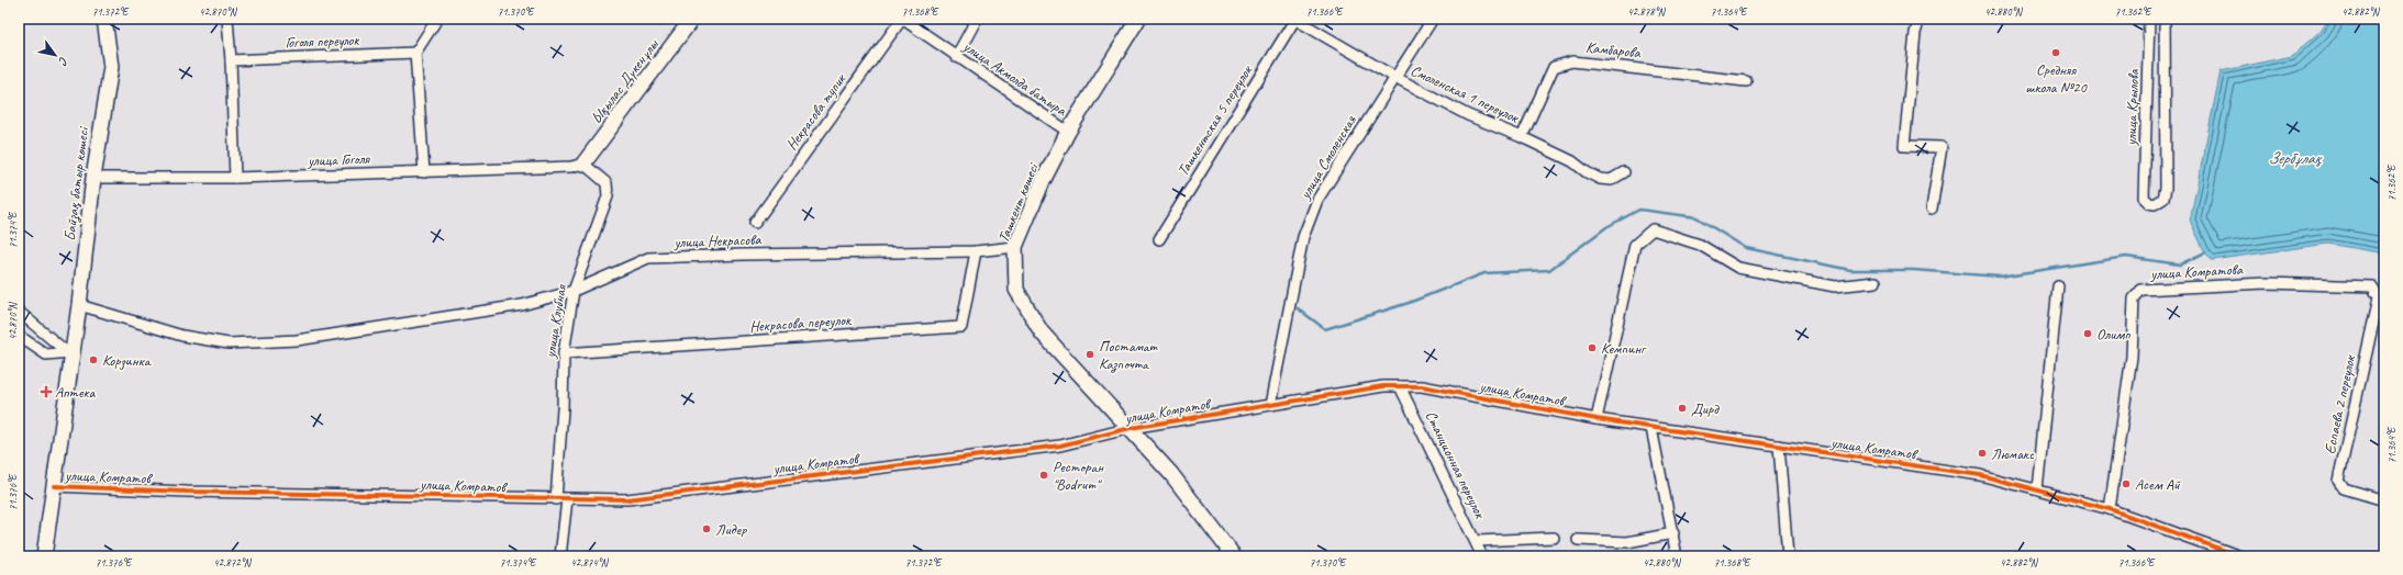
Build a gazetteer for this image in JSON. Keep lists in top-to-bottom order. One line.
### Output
{"streets":{"main road":["Ықылас Дүкенұлы","Байзақ батыр көшесі","Ташкент көшесі"],"street":["Гоголя переулок","Камбарова","улица Акмолда батыра","Смоленская 1 переулок","улица Крылова","Некрасова тупик","Ташкентская 5 переулок","улица Смоленская","улица Гоголя","улица Некрасова","улица Комратова","улица Клубная","Некрасова переулок","улица Комратов","Еспаева 2 переулок","Станционная переулок"]},"crossings":[["Камбарова","Смоленская 1 переулок"],["улица Акмолда батыра","Некрасова тупик"],["улица Акмолда батыра","Ташкент көшесі"],["Ықылас Дүкенұлы","улица Гоголя"],["Ықылас Дүкенұлы","улица Клубная"],["Смоленская 1 переулок","Ташкентская 5 переулок"],["Смоленская 1 переулок","улица Смоленская"],["улица Смоленская","улица Комратов"],["улица Гоголя","Байзақ батыр көшесі"],["улица Гоголя","улица Клубная"],["Байзақ батыр көшесі","улица Некрасова"],["Байзақ батыр көшесі","улица Комратов"],["Ташкент көшесі","улица Некрасова"],["Ташкент көшесі","улица Комратов"],["улица Некрасова","улица Клубная"],["улица Некрасова","Некрасова переулок"],["улица Комратова","улица Комратов"],["улица Комратова","Еспаева 2 переулок"],["улица Клубная","Некрасова переулок"],["улица Клубная","улица Комратов"],["улица Комратов","Станционная переулок"]],"water":["Зербұлақ"],"places":{"other":["Средняя школа №20","Олимп","Кемпинг","Постамат Казпочта","Корзинка","Дирд","Люмакс","Ресторан \"Bodrum\"","Асем Ай","Лидер"],"health":["Аптека"]},"north":"bottom right","coordinates":["71.372°E","42.870°N","71.370°E","71.368°E","71.366°E","42.878°N","71.364°E","42.880°N","71.362°E","42.882°N","71.374°E","71.376°E","42.872°N","42.874°N"]}
